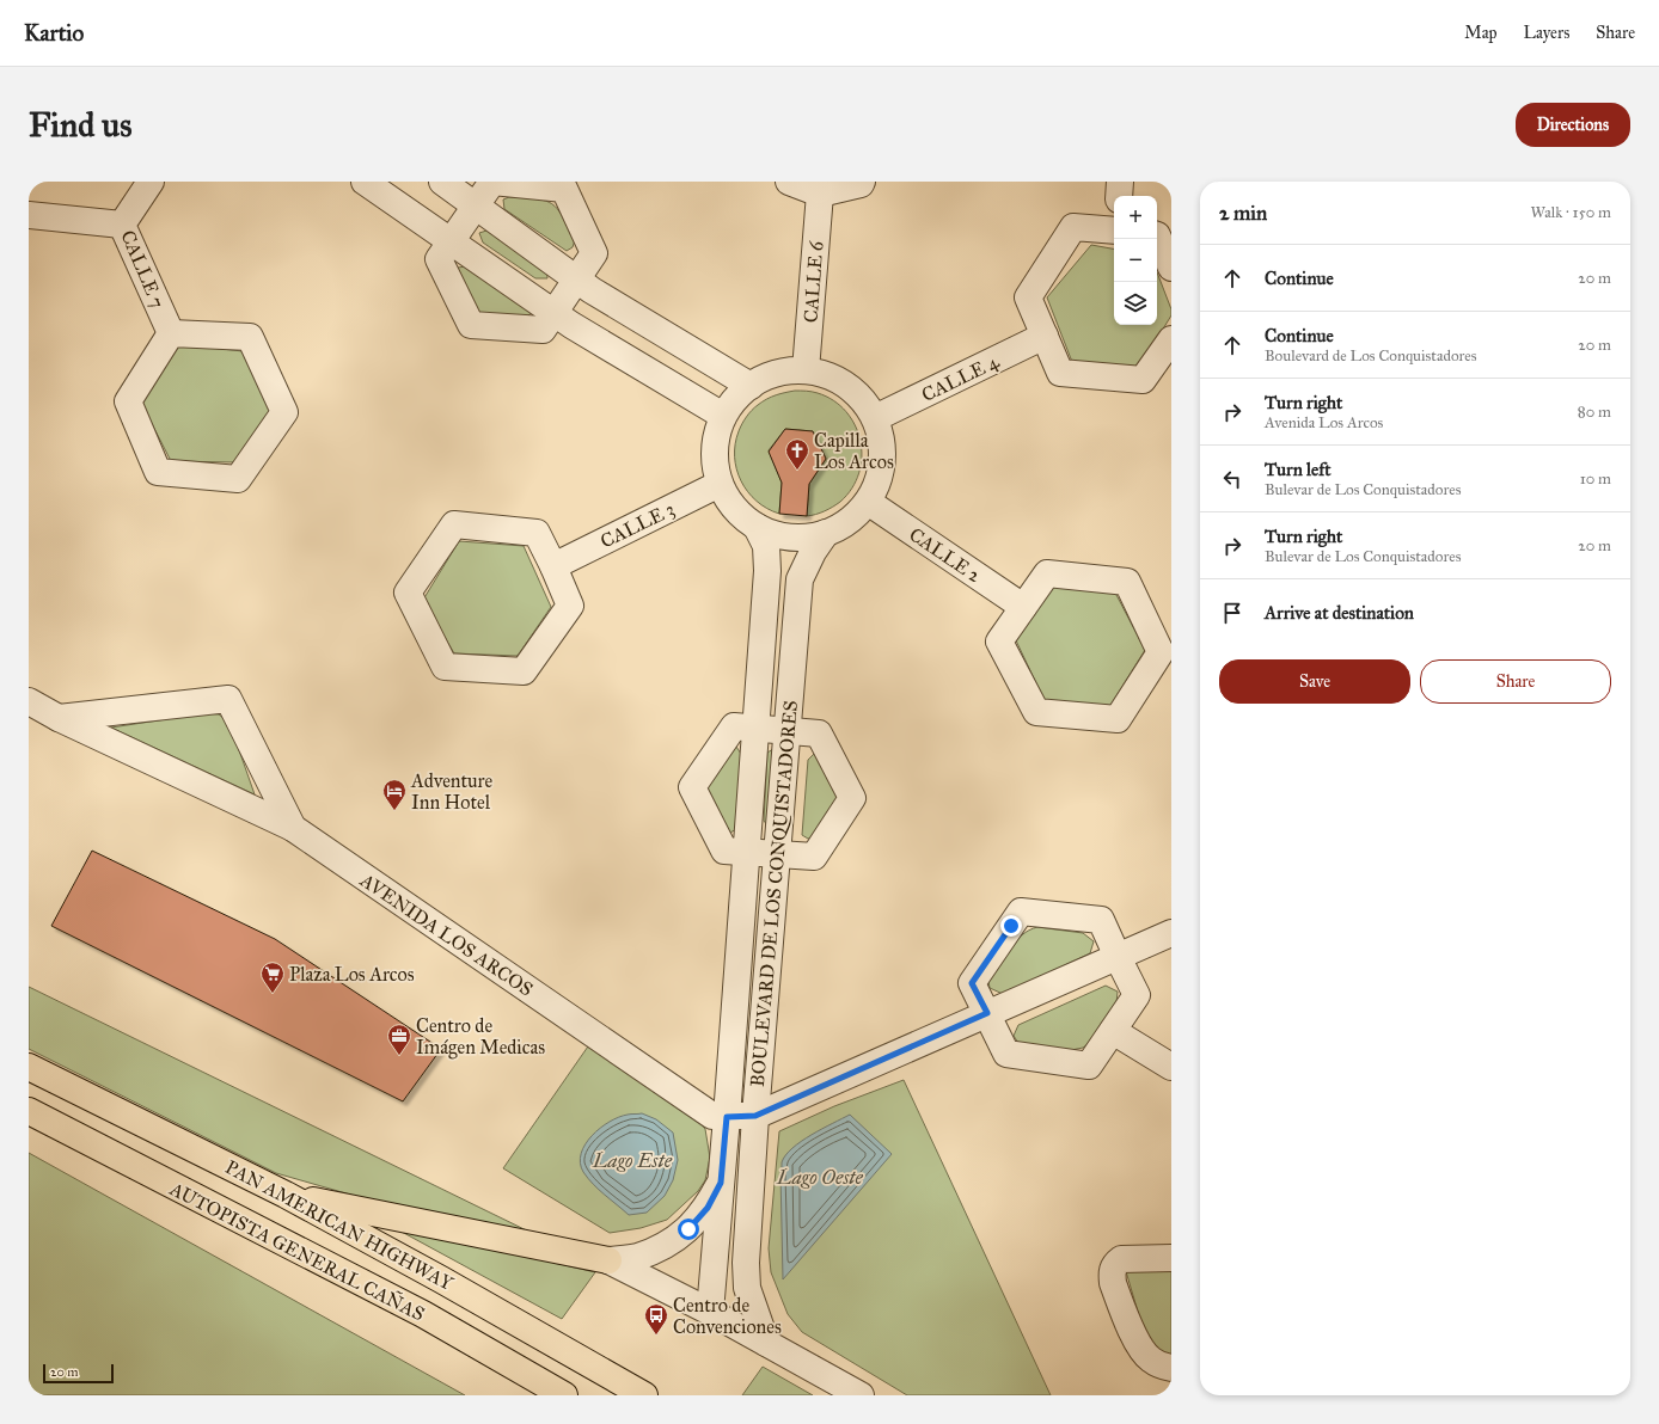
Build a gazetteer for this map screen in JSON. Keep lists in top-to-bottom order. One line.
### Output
{"streets":{"highway":["PAN AMERICAN HIGHWAY","AUTOPISTA GENERAL CAÑAS"],"street":["CALLE 7","CALLE 6","CALLE 4","CALLE 3","CALLE 2","BOULEVARD DE LOS CONQUISTADORES","AVENIDA LOS ARCOS"]},"crossings":[["CALLE 6","CALLE 4"],["CALLE 6","CALLE 3"],["CALLE 6","CALLE 2"],["CALLE 6","BOULEVARD DE LOS CONQUISTADORES"],["CALLE 4","CALLE 3"],["CALLE 4","CALLE 2"],["CALLE 4","BOULEVARD DE LOS CONQUISTADORES"],["CALLE 3","CALLE 2"],["CALLE 3","BOULEVARD DE LOS CONQUISTADORES"],["CALLE 2","BOULEVARD DE LOS CONQUISTADORES"],["BOULEVARD DE LOS CONQUISTADORES","AVENIDA LOS ARCOS"]],"water":["Lago Este","Lago Oeste"],"places":{"church":["Capilla Los Arcos"],"hotel":["Adventure Inn Hotel"],"supermarket":["Plaza Los Arcos"],"office":["Centro de Imágen Medicas"],"bus stop":["Centro de Convenciones"]},"scale_bar":"20 m","page":{"header":"Kartio","nav":["Map","Layers","Share"],"buttons":["Directions",["Save","Share"]],"title":"Find us","heading":["2 min","Walk · 150 m"],"map_buttons":["+","−"],"list":[["Continue","20 m"],["Continue","Boulevard de Los Conquistadores","20 m"],["Turn right","Avenida Los Arcos","80 m"],["Turn left","Bulevar de Los Conquistadores","10 m"],["Turn right","Bulevar de Los Conquistadores","20 m"],"Arrive at destination"],"scale":"20 m"}}
